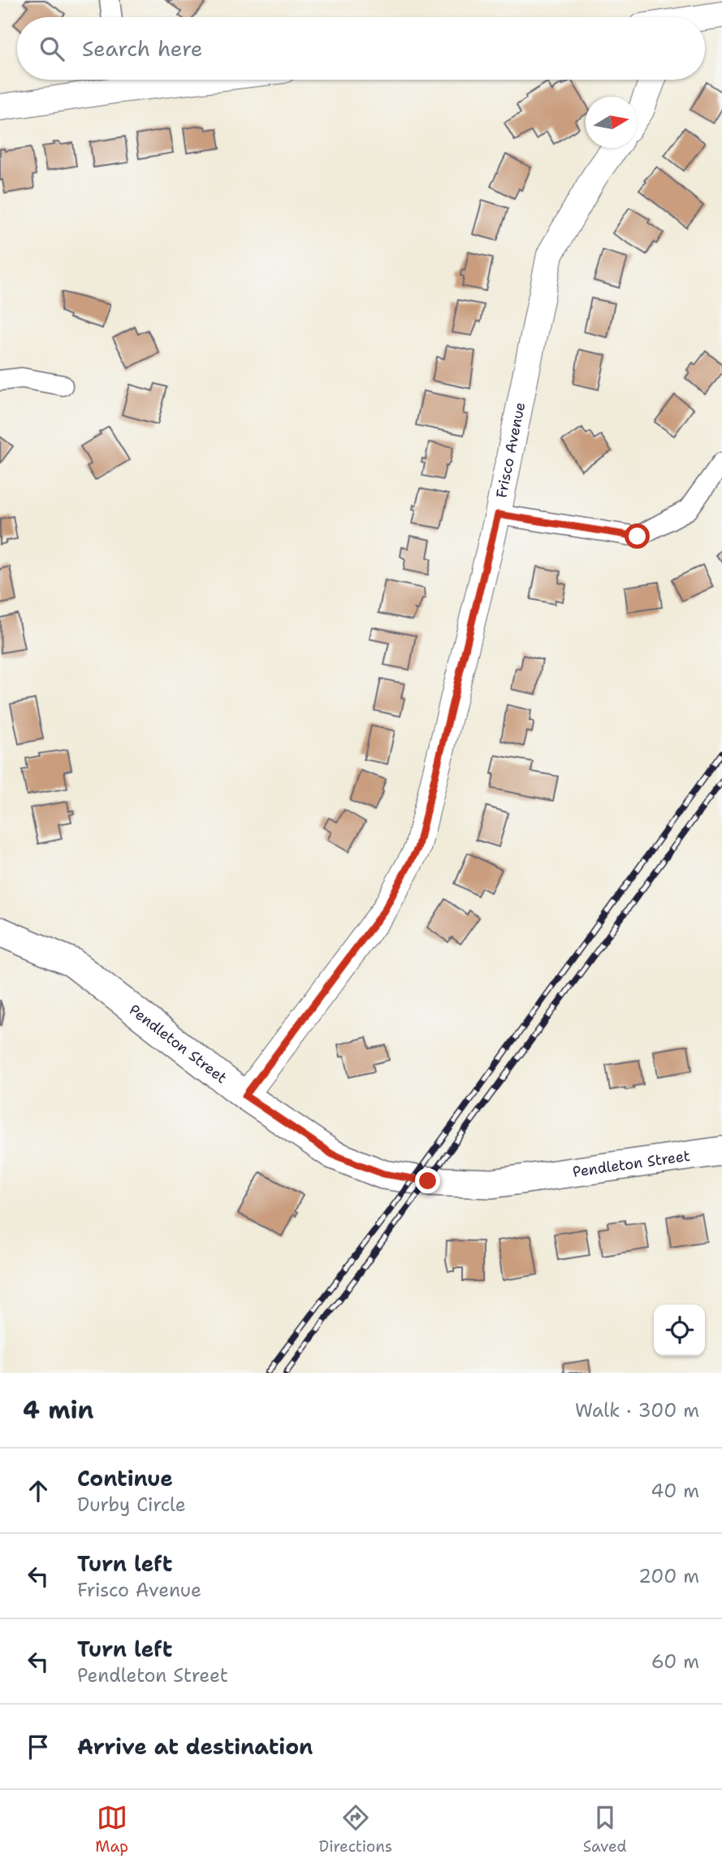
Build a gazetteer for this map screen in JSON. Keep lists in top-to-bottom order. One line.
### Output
{"streets":{"main road":["Pendleton Street"],"street":["Frisco Avenue"]},"crossings":[["Frisco Avenue","Pendleton Street"]],"north":"right","page":{"search":"Search here","heading":["4 min","Walk · 300 m"],"list":[["Continue","Durby Circle","40 m"],["Turn left","Frisco Avenue","200 m"],["Turn left","Pendleton Street","60 m"],"Arrive at destination"],"nav":["Map","Directions","Saved"]}}
